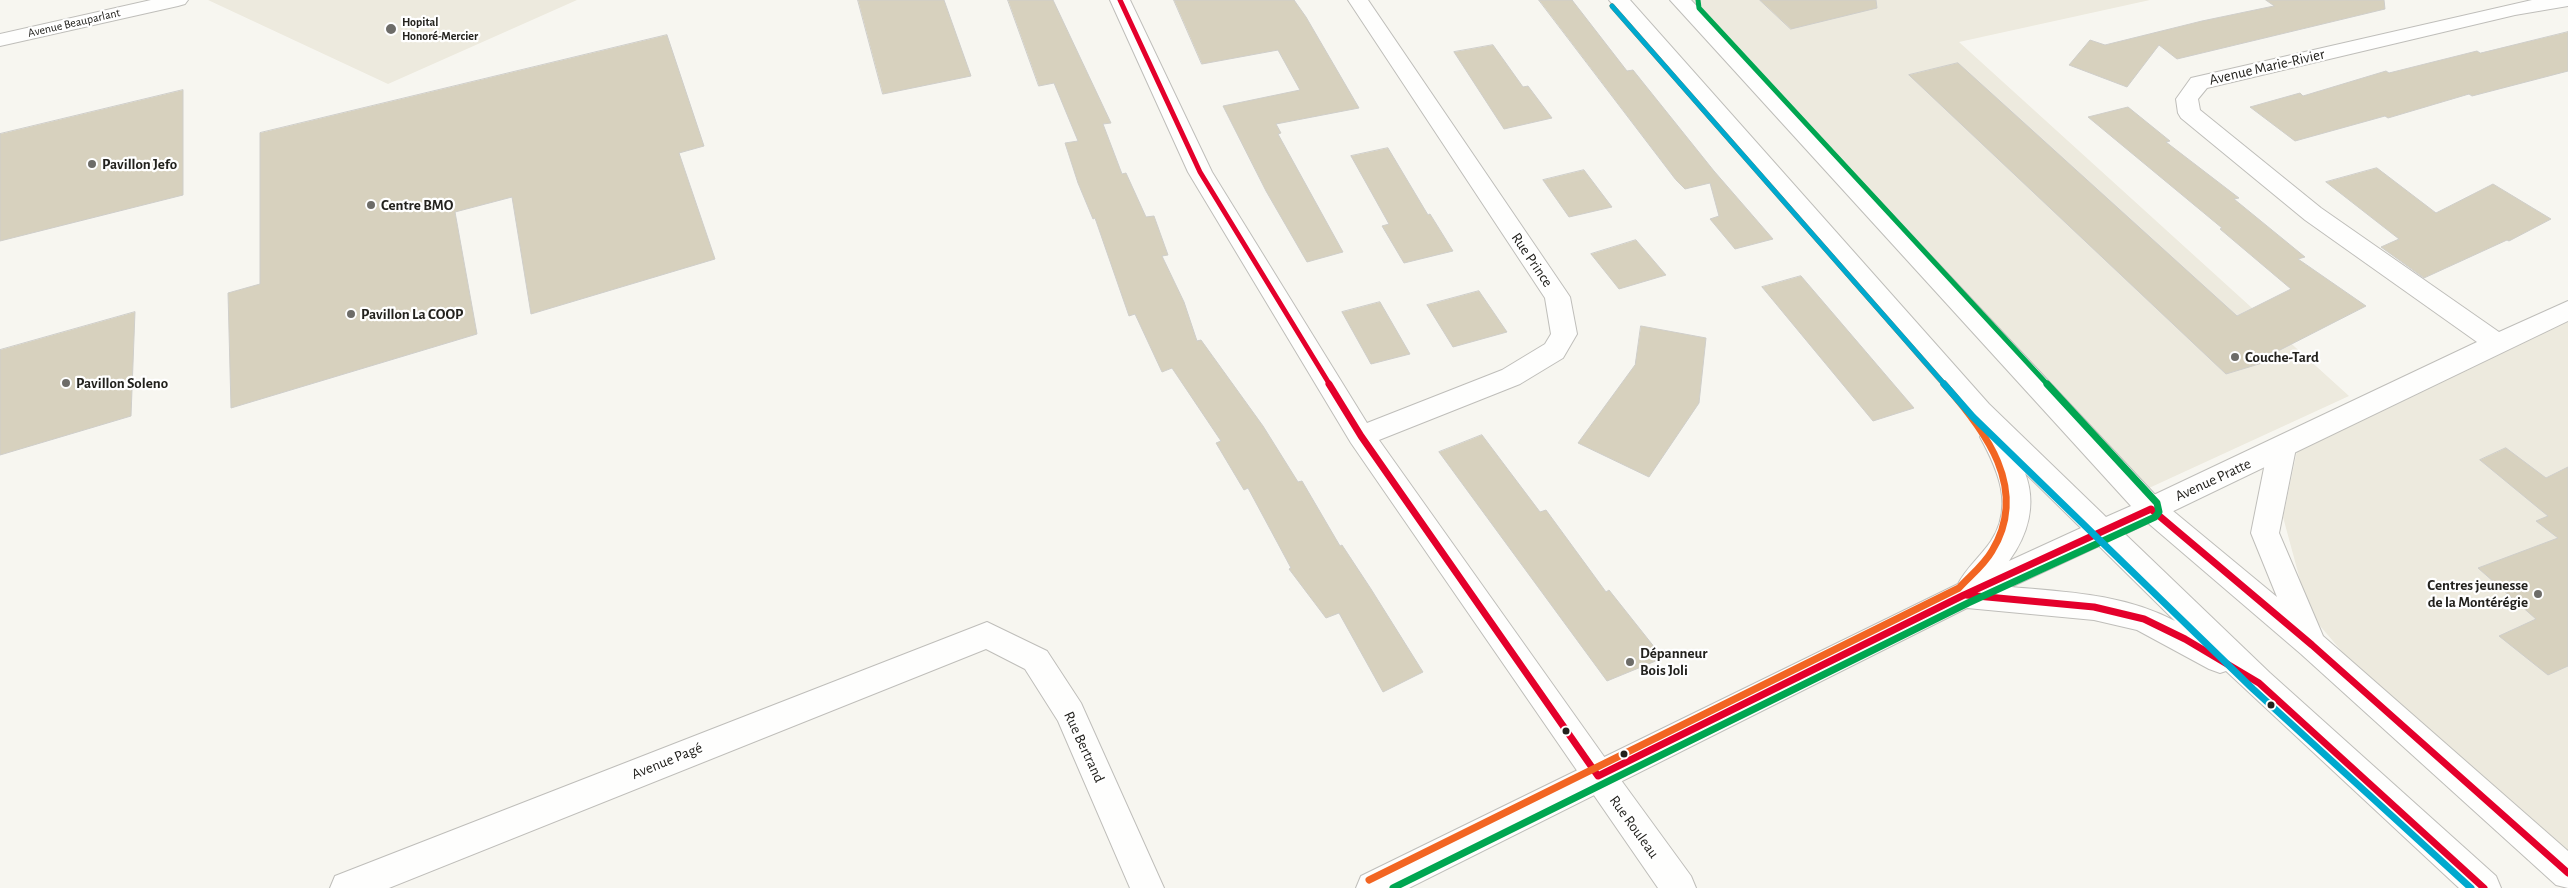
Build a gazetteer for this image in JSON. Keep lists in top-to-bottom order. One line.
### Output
{"streets":{"street":["Avenue Beauparlant","Avenue Marie-Rivier","Rue Prince","Avenue Pratte","Rue Bertrand","Avenue Pagé","Rue Rouleau"]},"crossings":[["Avenue Marie-Rivier","Avenue Pratte"],["Rue Prince","Rue Rouleau"],["Avenue Pratte","Rue Rouleau"],["Rue Bertrand","Avenue Pagé"]],"places":["Hopital Honoré-Mercier","Pavillon Jefo","Centre BMO","Pavillon La COOP","Couche-Tard","Pavillon Soleno","Centres jeunesse de la Montérégie","Dépanneur Bois Joli"]}
